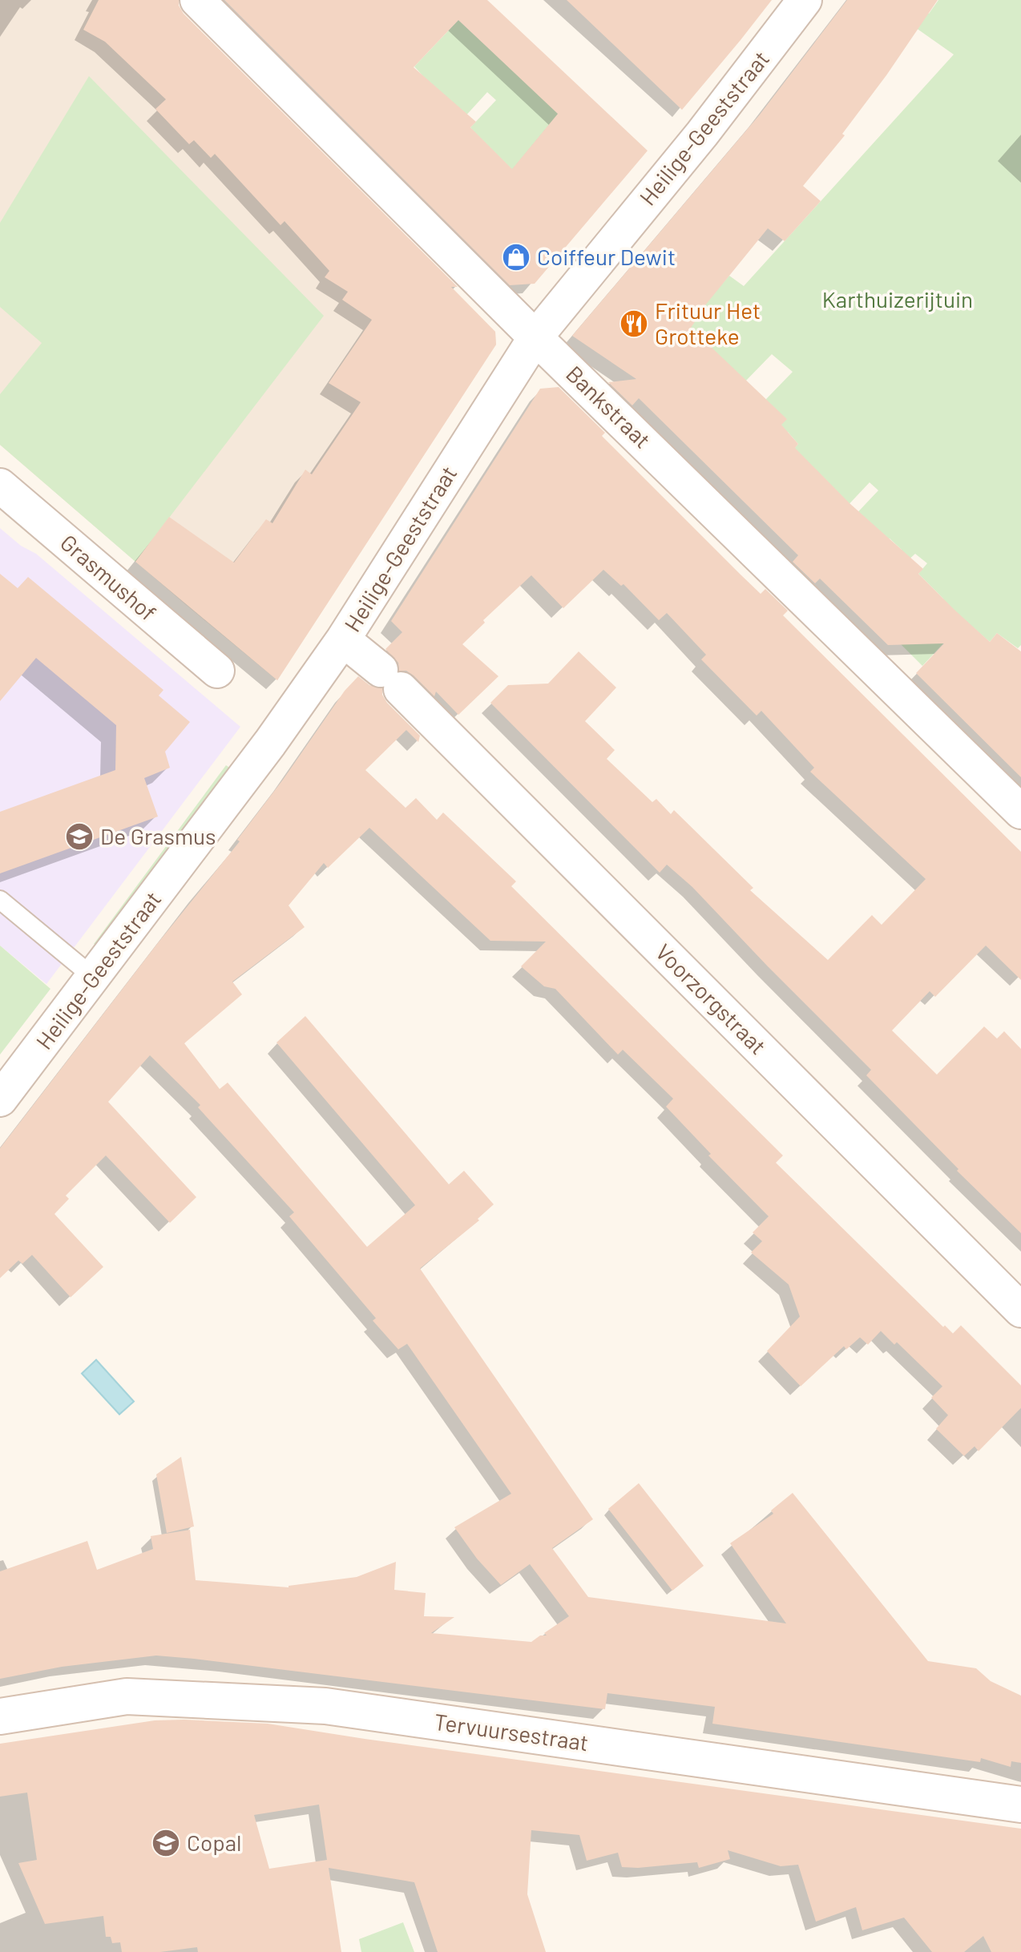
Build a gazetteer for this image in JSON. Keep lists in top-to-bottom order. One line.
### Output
{"streets":{"street":["Heilige-Geeststraat","Bankstraat","Grasmushof","Voorzorgstraat","Tervuursestraat"]},"crossings":[["Heilige-Geeststraat","Bankstraat"],["Heilige-Geeststraat","Voorzorgstraat"]],"parks":["Karthuizerijtuin"],"places":{"shop":["Coiffeur Dewit"],"restaurant":["Frituur Het Grotteke"],"school or university":["De Grasmus","Copal"]}}
